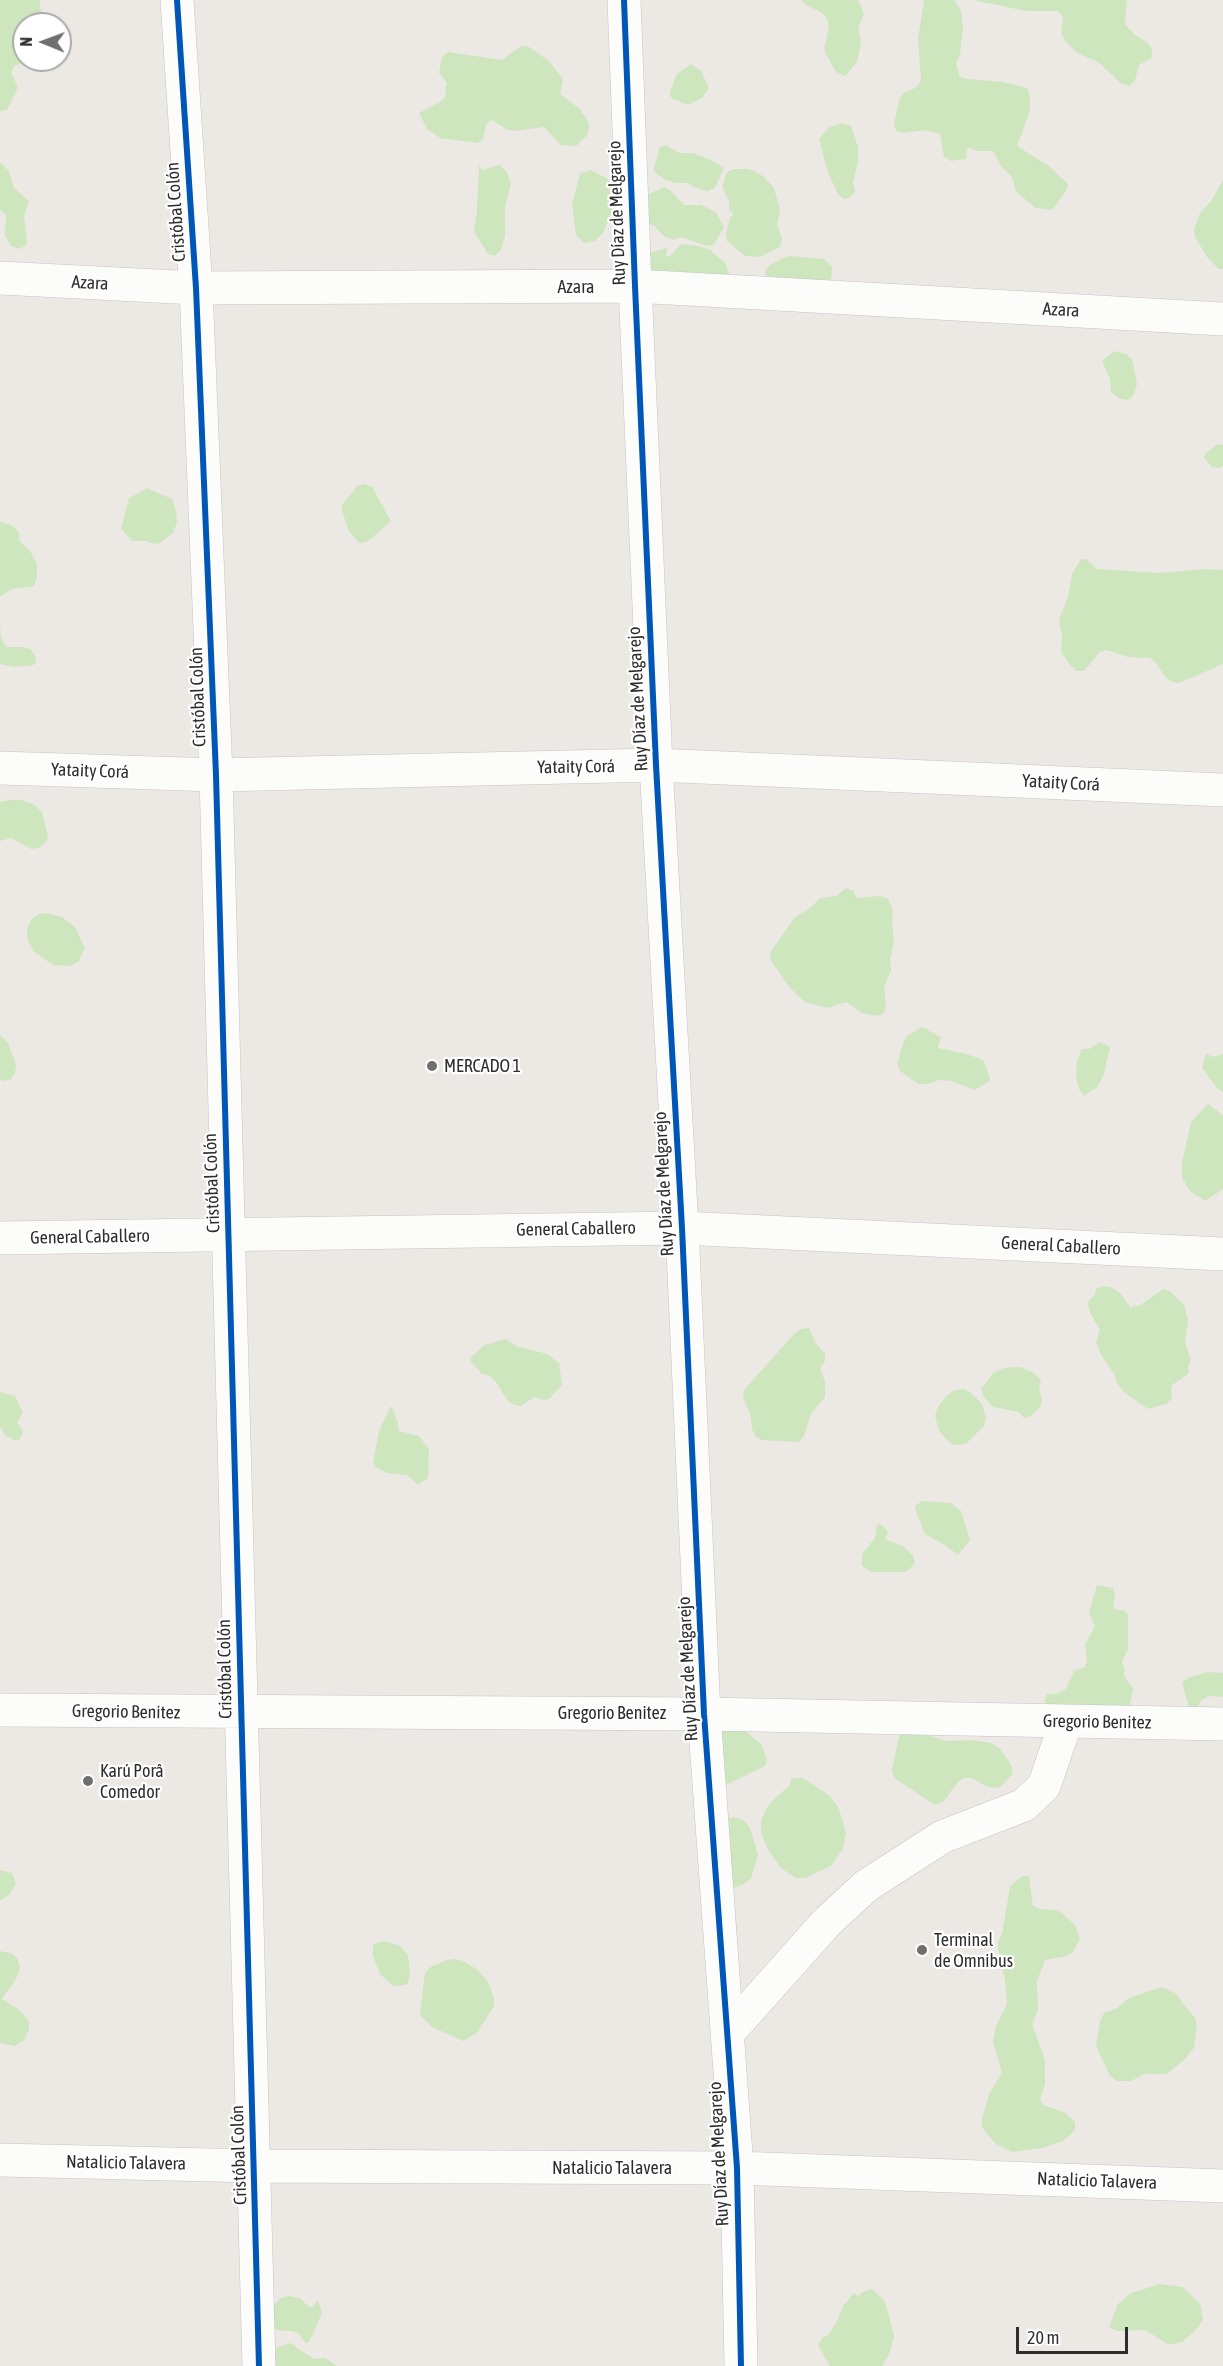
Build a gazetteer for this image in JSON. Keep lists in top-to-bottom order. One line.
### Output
{"streets":{"street":["Cristóbal Colón","Ruy Díaz de Melgarejo","Azara","Yataity Corá","General Caballero","Gregorio Benitez","Natalicio Talavera"]},"crossings":[["Cristóbal Colón","Azara"],["Cristóbal Colón","Yataity Corá"],["Cristóbal Colón","General Caballero"],["Cristóbal Colón","Gregorio Benitez"],["Cristóbal Colón","Natalicio Talavera"],["Ruy Díaz de Melgarejo","Azara"],["Ruy Díaz de Melgarejo","Yataity Corá"],["Ruy Díaz de Melgarejo","General Caballero"],["Ruy Díaz de Melgarejo","Gregorio Benitez"],["Ruy Díaz de Melgarejo","Natalicio Talavera"]],"places":["MERCADO 1","Karú Porâ Comedor","Terminal de Omnibus"],"scale_bar":"20 m","north":"left"}
